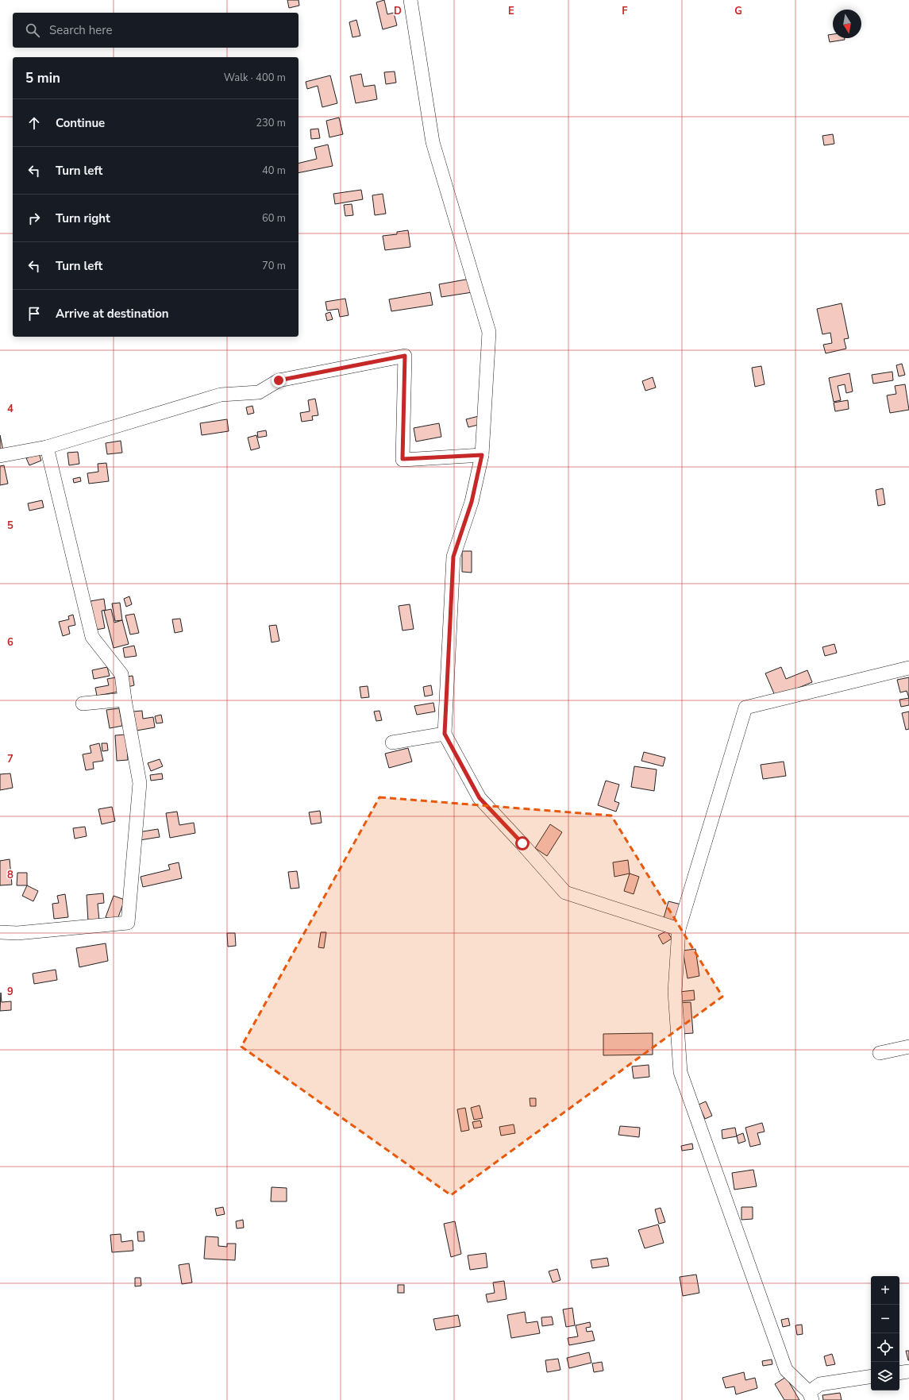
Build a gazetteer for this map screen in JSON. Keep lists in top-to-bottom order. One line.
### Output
{"north":"bottom","page":{"search":"Search here","heading":["5 min","Walk · 400 m"],"list":[["Continue","230 m"],["Turn left","40 m"],["Turn right","60 m"],["Turn left","70 m"],"Arrive at destination"],"map_buttons":["+","−"]},"grid":{"columns":["D","E","F","G"],"rows":["4","5","6","7","8","9"]}}
